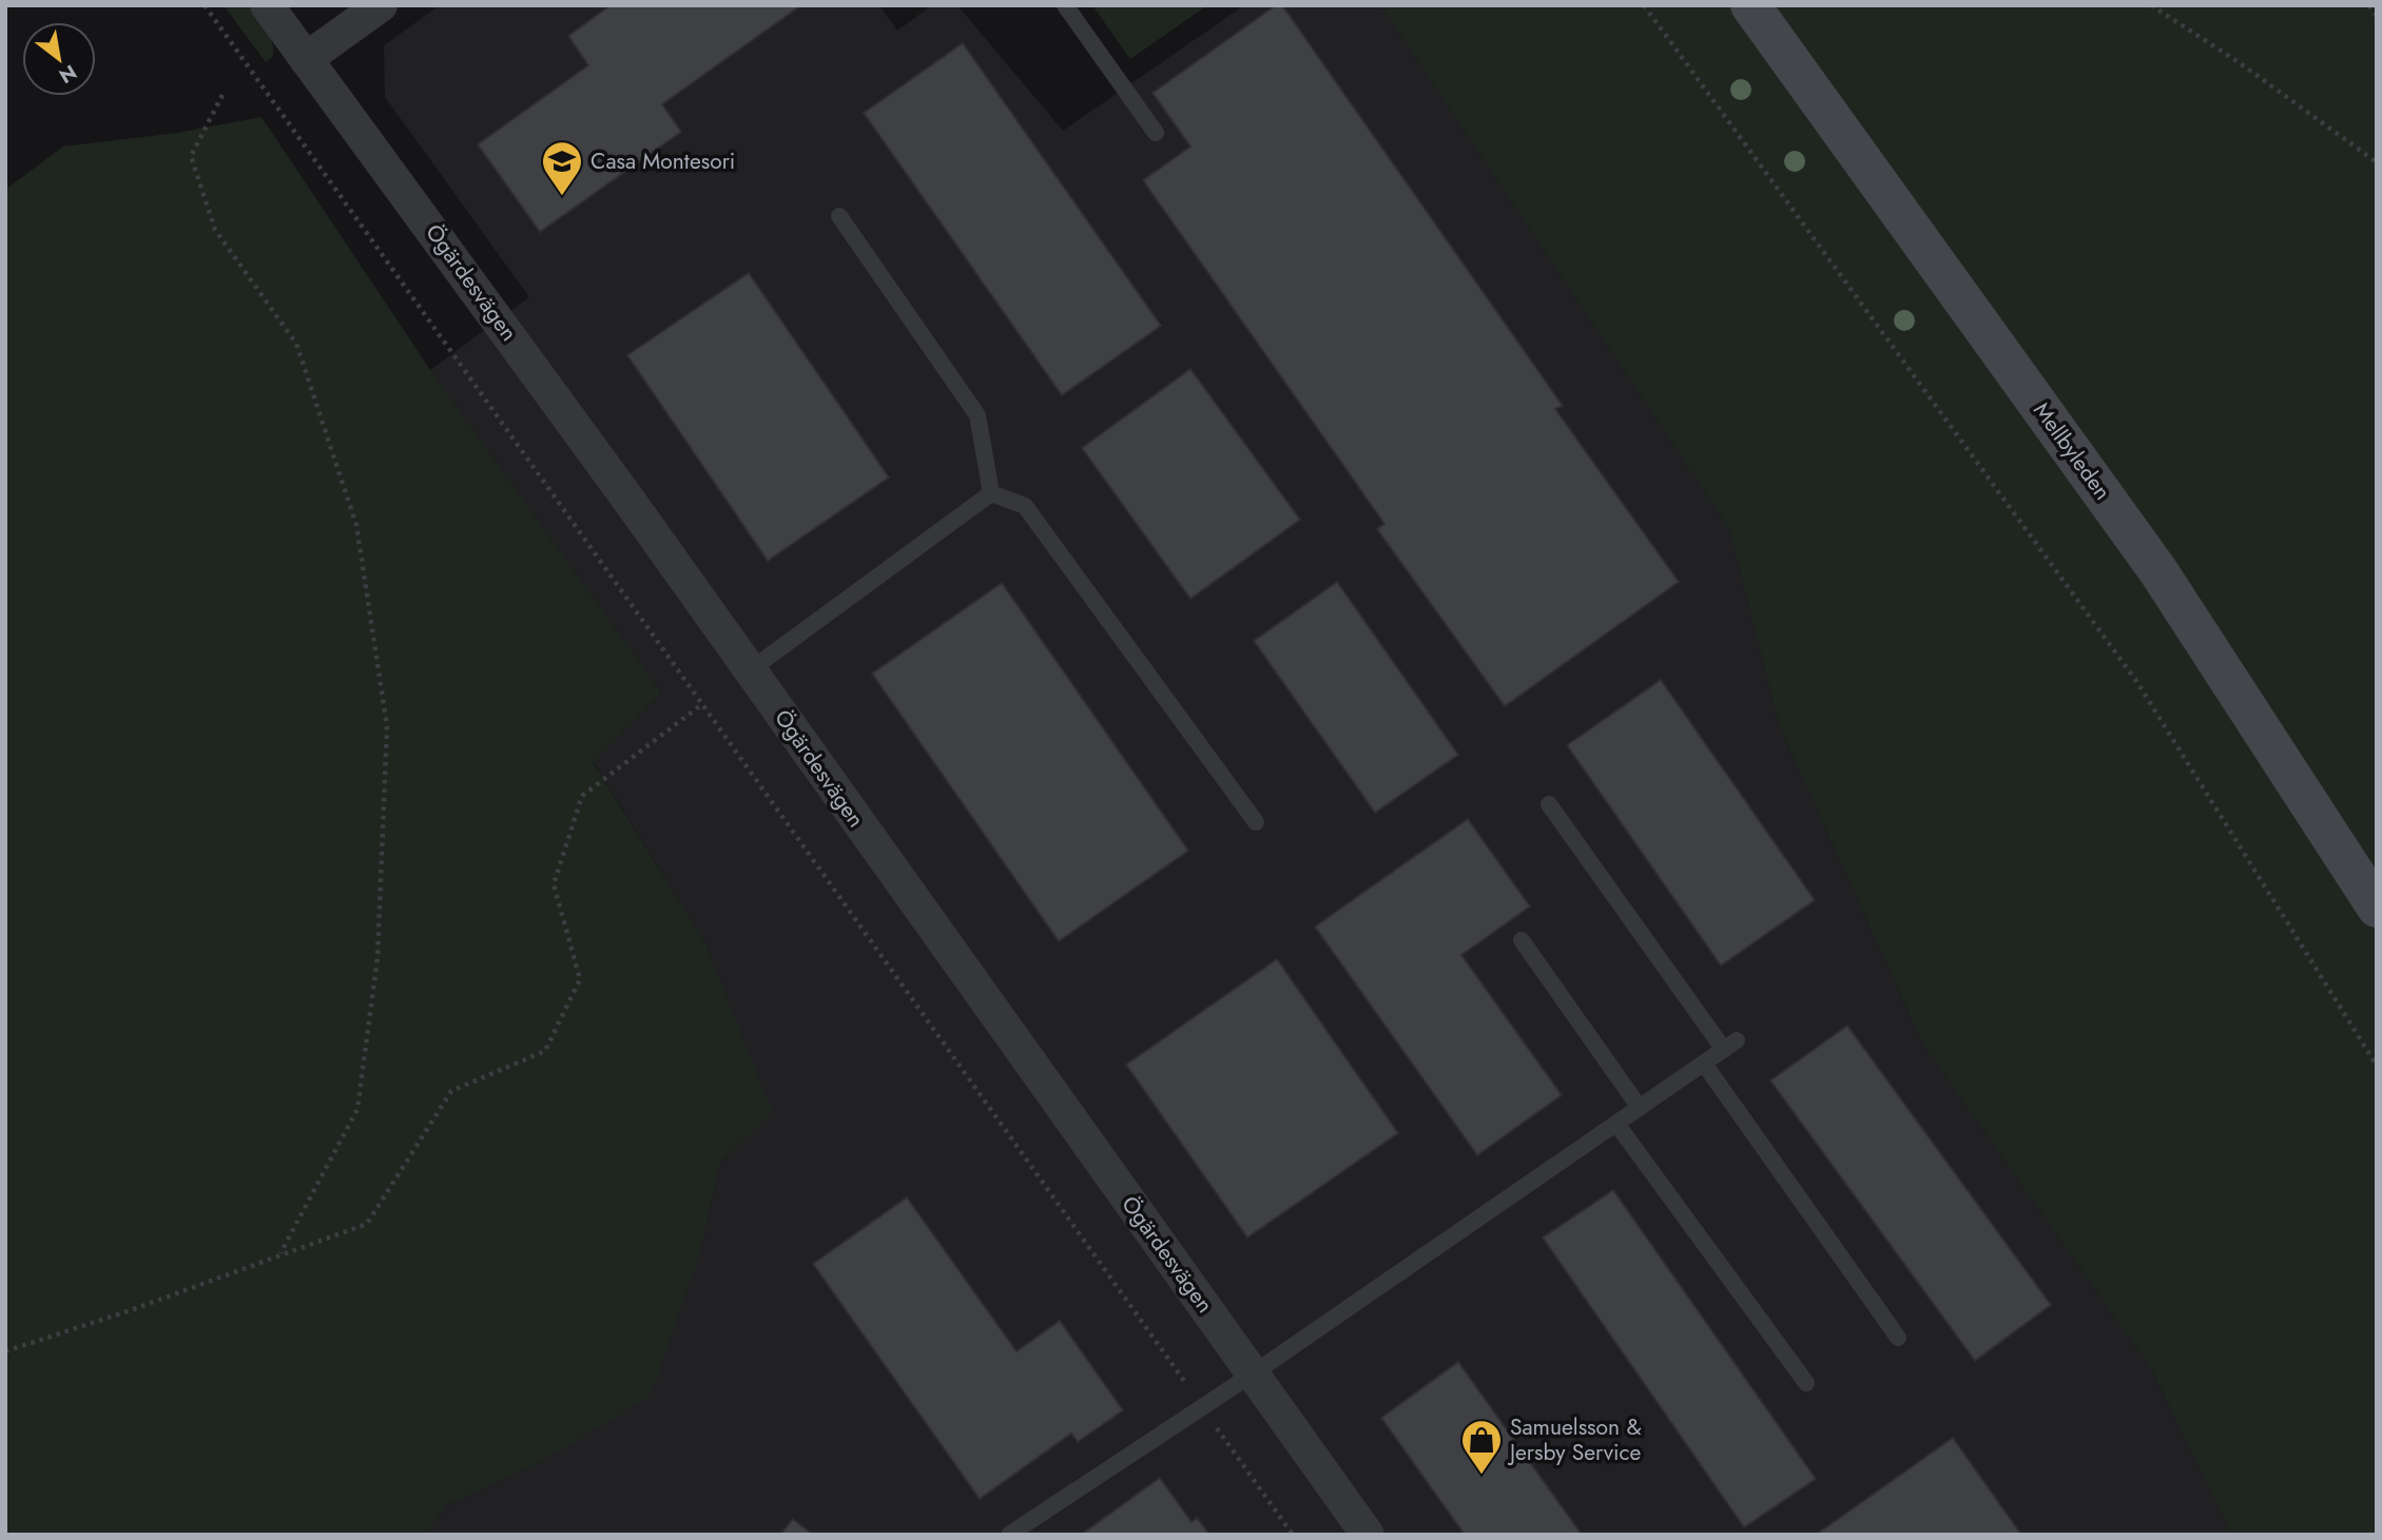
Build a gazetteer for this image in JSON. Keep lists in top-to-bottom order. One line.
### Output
{"streets":{"main road":["Mellbyleden"],"street":["Ögärdesvägen"]},"places":{"school or university":["Casa Montesori"],"shop":["Samuelsson & Jersby Service"]},"north":"bottom right"}
